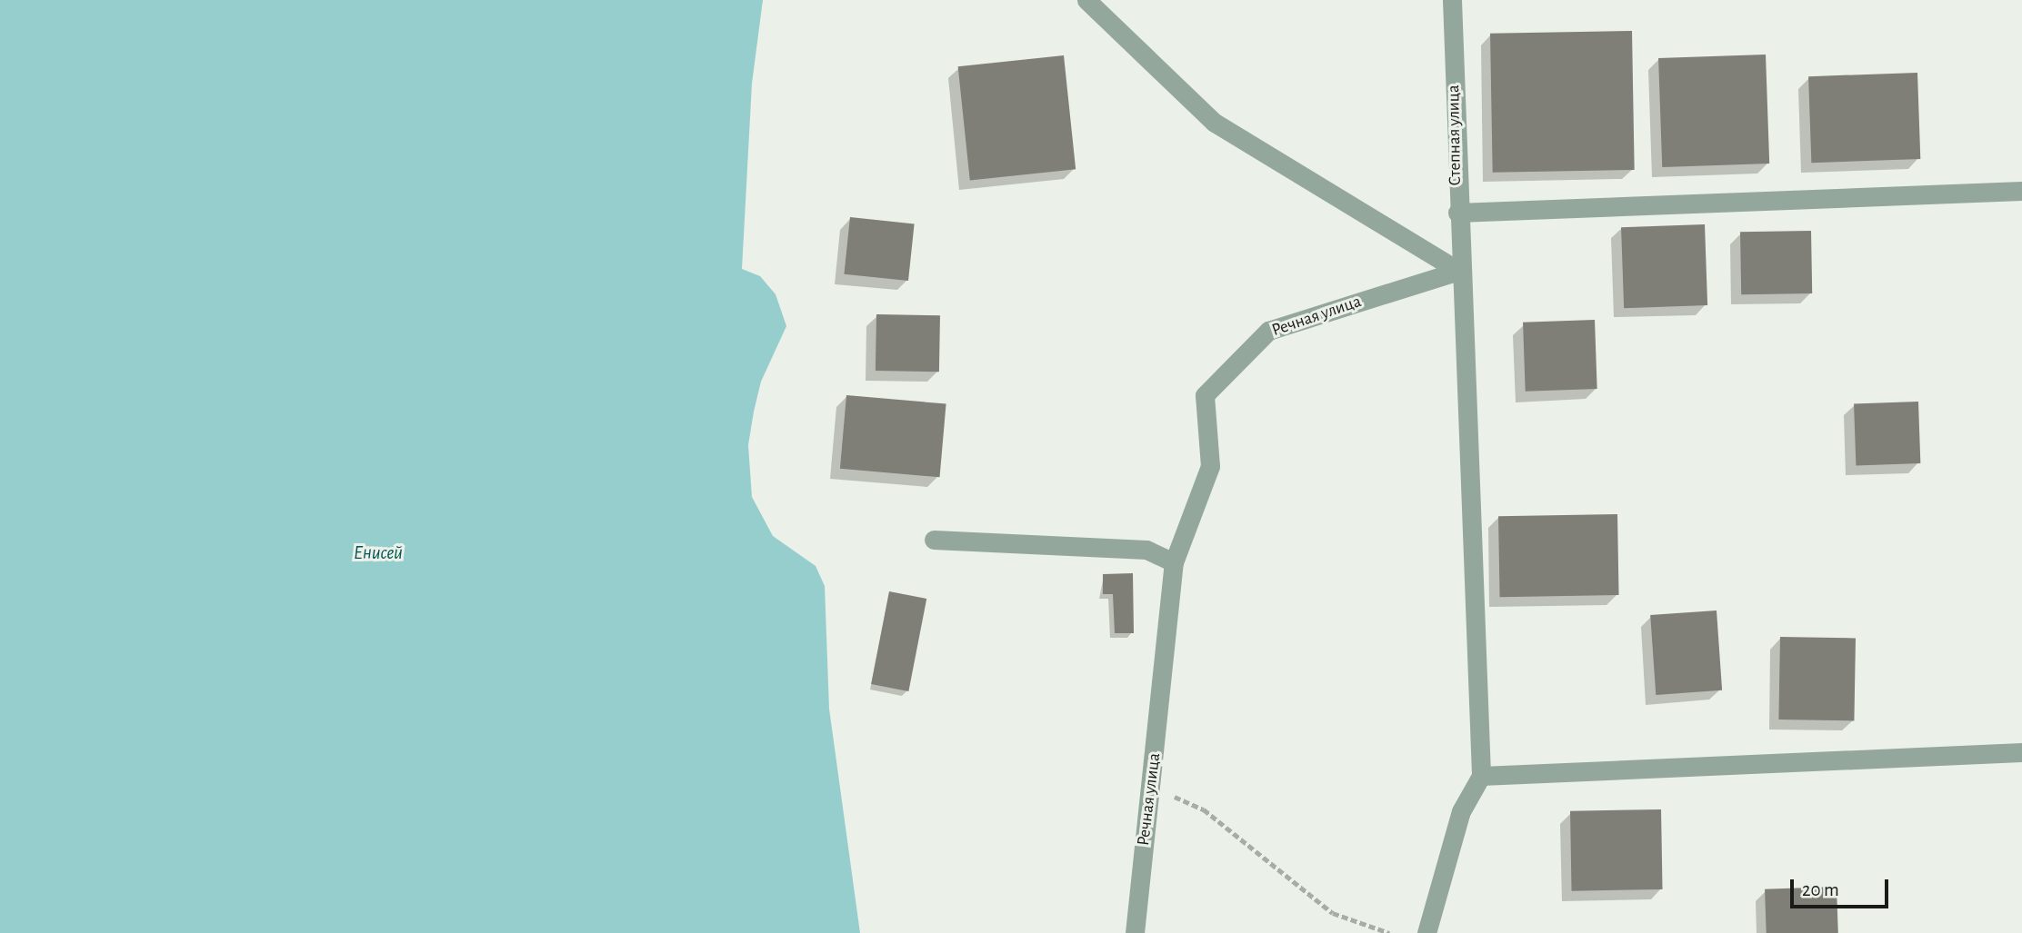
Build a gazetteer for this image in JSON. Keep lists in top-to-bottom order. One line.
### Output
{"streets":{"lane":["Степная улица","Речная улица"]},"crossings":[["Степная улица","Речная улица"]],"water":["Енисей"],"scale_bar":"20 m"}
